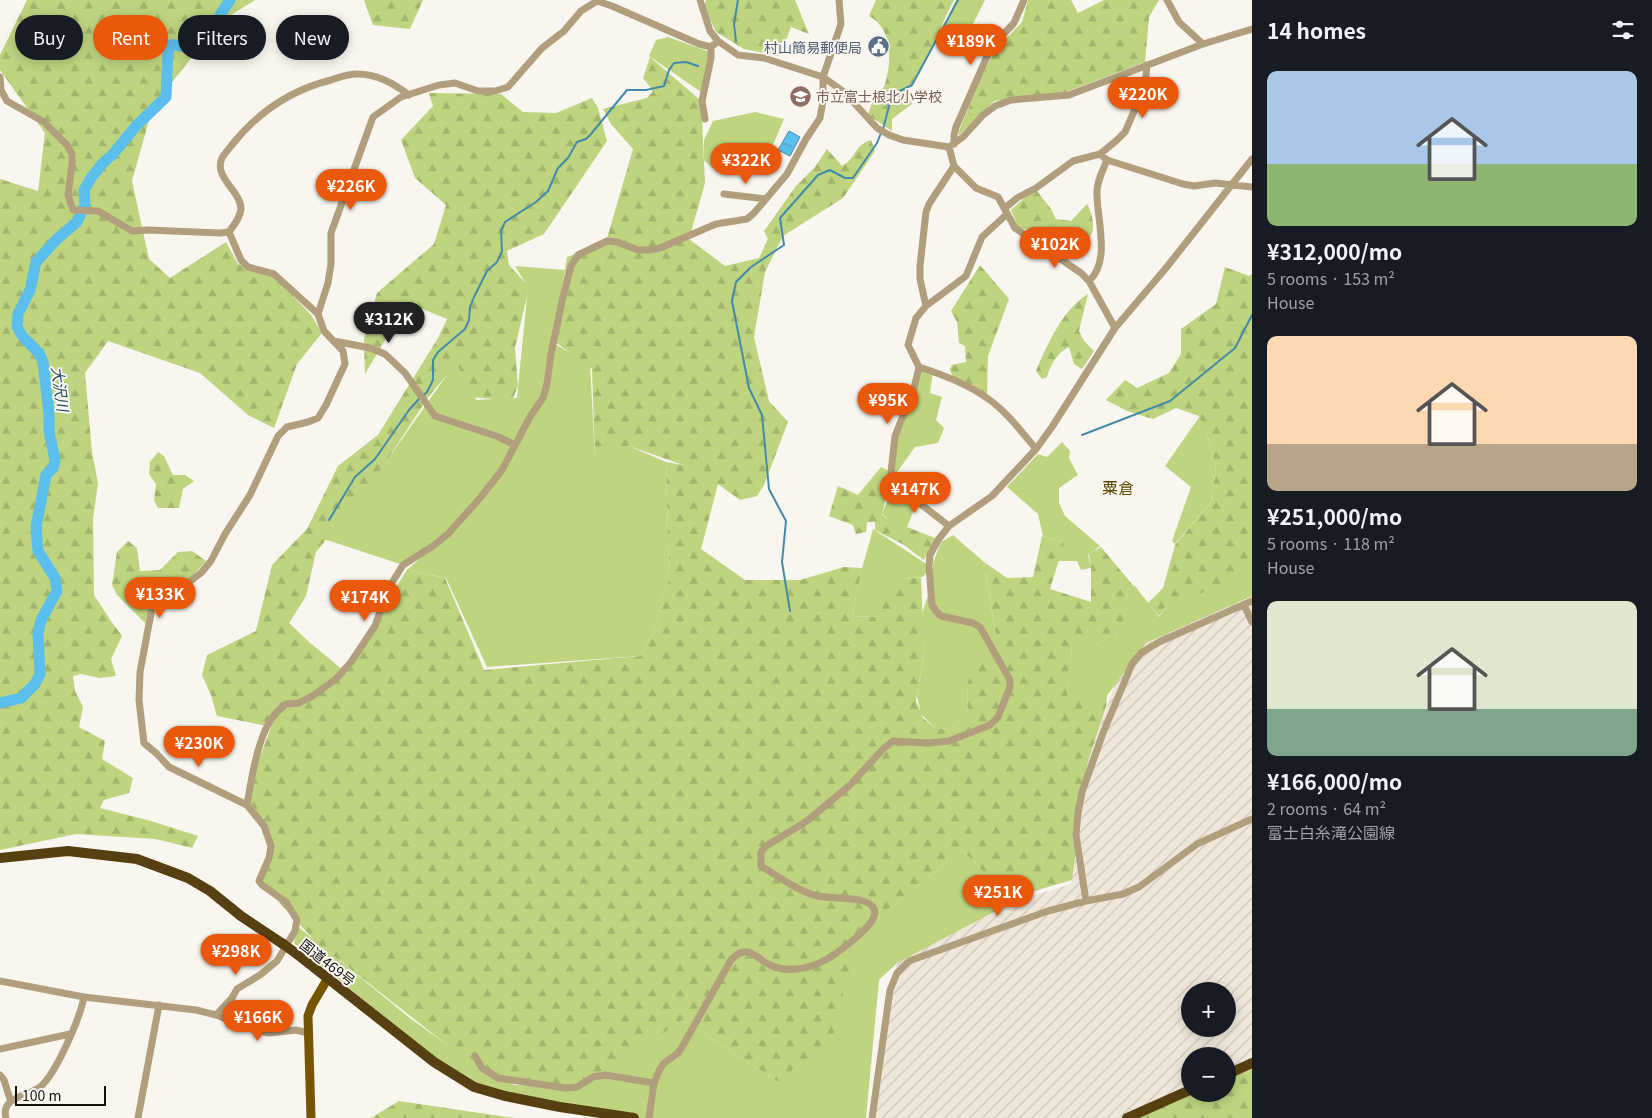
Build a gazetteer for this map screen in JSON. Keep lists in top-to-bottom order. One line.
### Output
{"streets":{"highway":["国道469号"]},"districts":["粟倉"],"water":["大沢川"],"places":{"public building":["村山簡易郵便局"],"school or university":["市立富士根北小学校"]},"scale_bar":"100 m","page":{"heading":"14 homes","chip":["Buy","Rent","Filters","New"],"price":["¥189K","¥220K","¥322K","¥226K","¥102K","¥312K","¥95K","¥147K","¥133K","¥174K","¥230K","¥251K","¥298K","¥166K"],"list":[{"name":"¥312,000/mo","note":"5 rooms · 153 m² · House"},{"name":"¥251,000/mo","note":"5 rooms · 118 m² · House"},{"name":"¥166,000/mo","note":"2 rooms · 64 m² · 富士白糸滝公園線"}],"map_buttons":["+","−"],"scale":"100 m"}}
